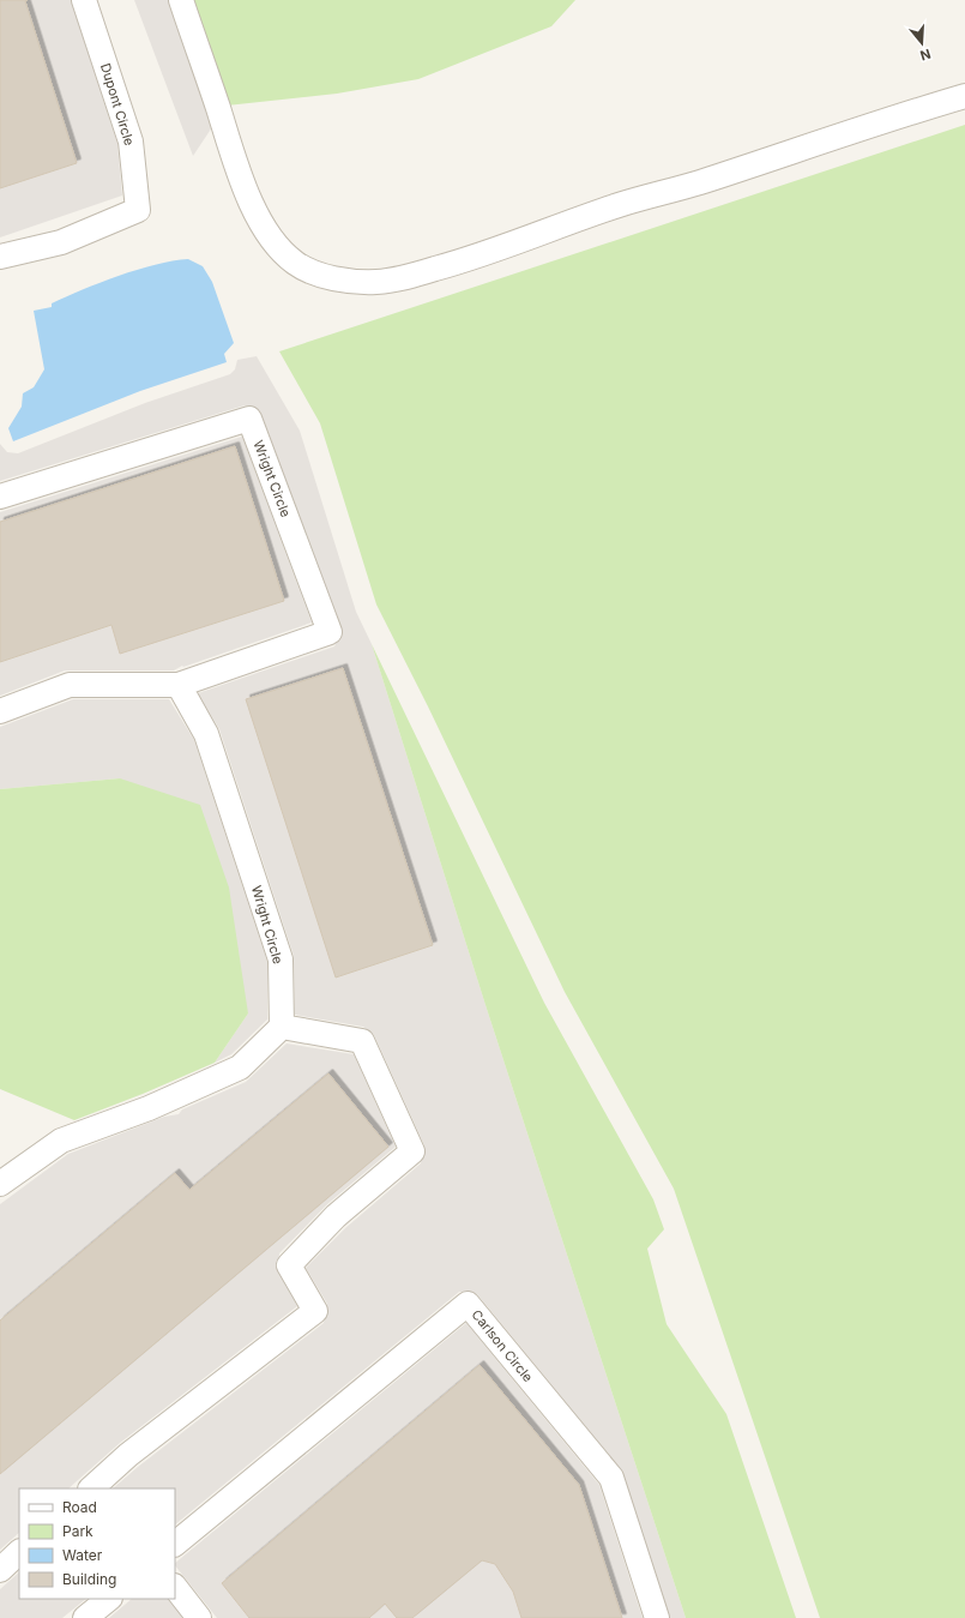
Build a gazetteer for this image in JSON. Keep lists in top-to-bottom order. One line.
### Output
{"streets":{"street":["Dupont Circle","Wright Circle","Carlson Circle"]},"legend":["Road","Park","Water","Building"],"north":"bottom"}
